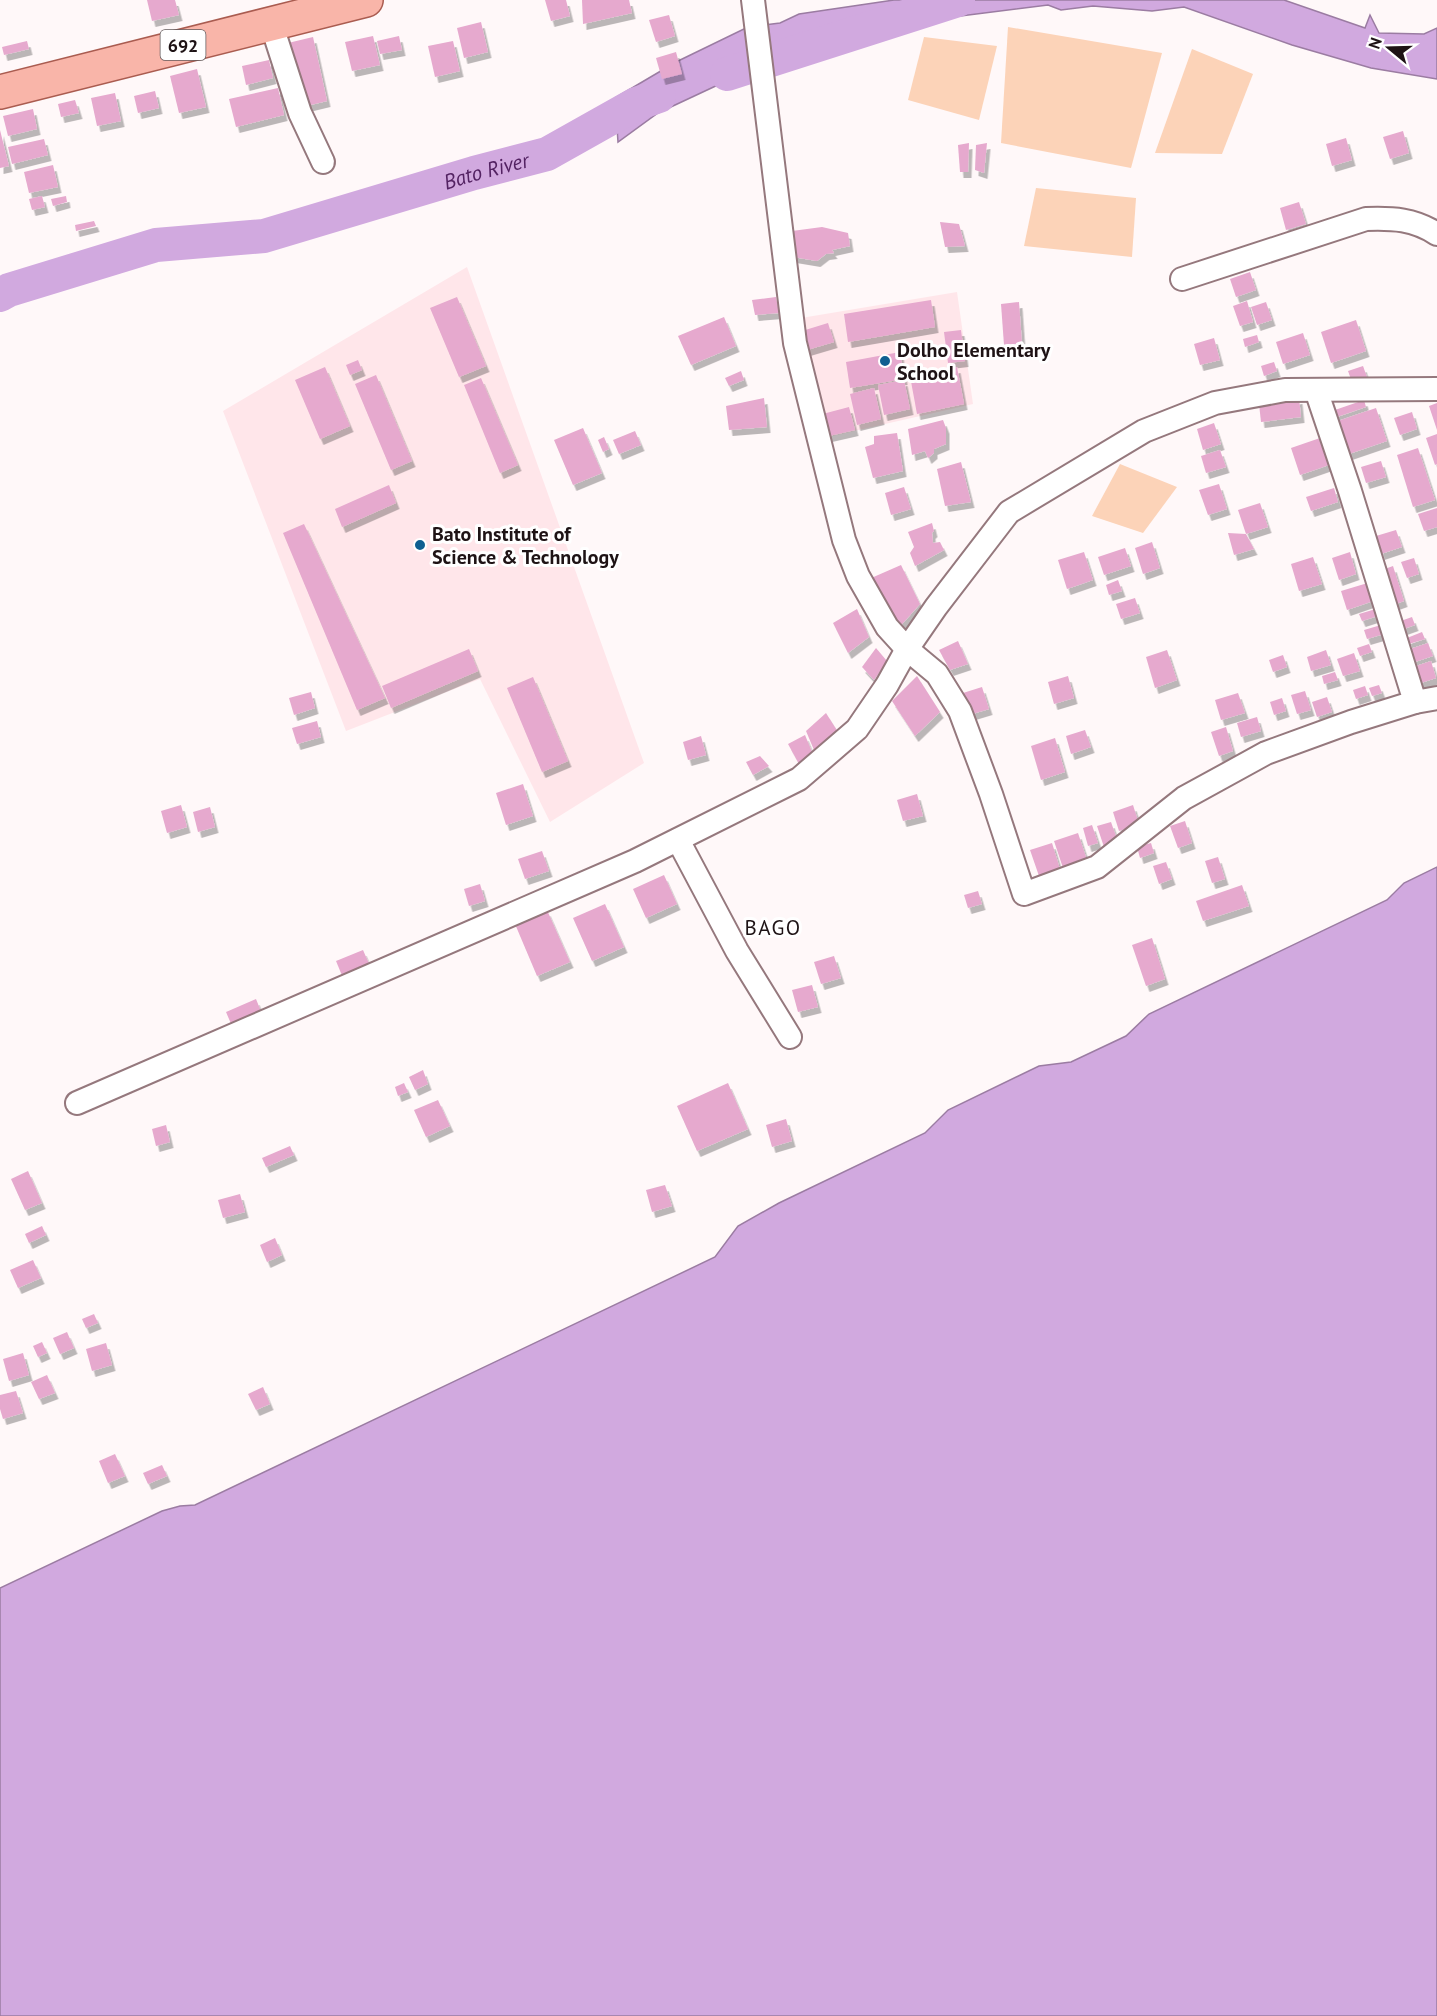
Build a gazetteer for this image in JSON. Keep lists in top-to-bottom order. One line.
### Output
{"streets":{"main road":["692"]},"districts":["BAGO"],"water":["Bato River"],"places":["Dolho Elementary School","Bato Institute of Science & Technology"],"north":"left"}
